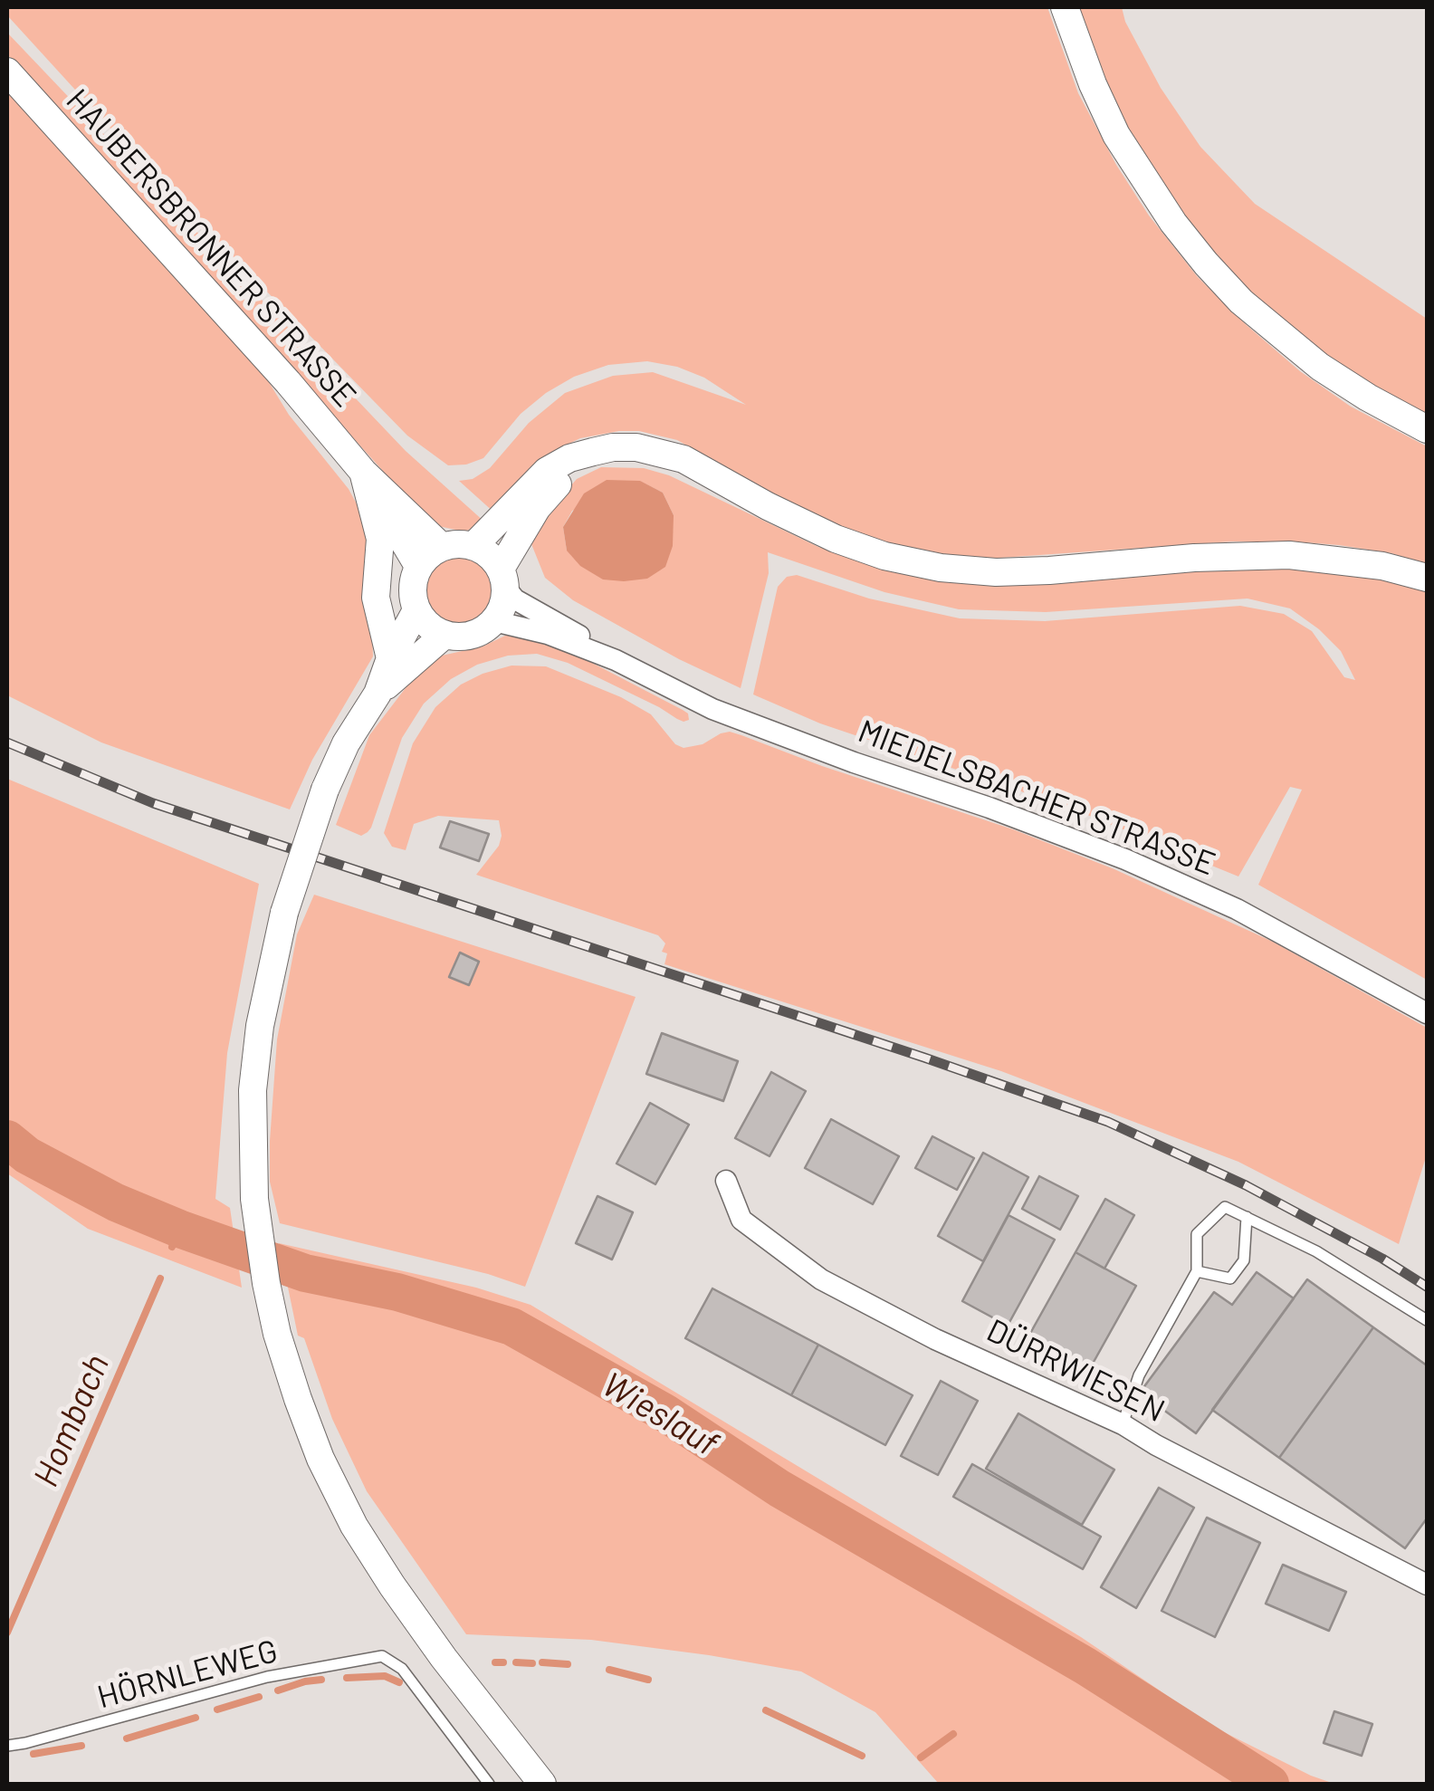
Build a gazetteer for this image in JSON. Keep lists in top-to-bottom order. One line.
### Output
{"streets":{"main road":["HAUBERSBRONNER STRASSE"],"street":["MIEDELSBACHER STRASSE","DÜRRWIESEN"],"lane":["HÖRNLEWEG"]},"water":["Wieslauf","Hombach"]}
